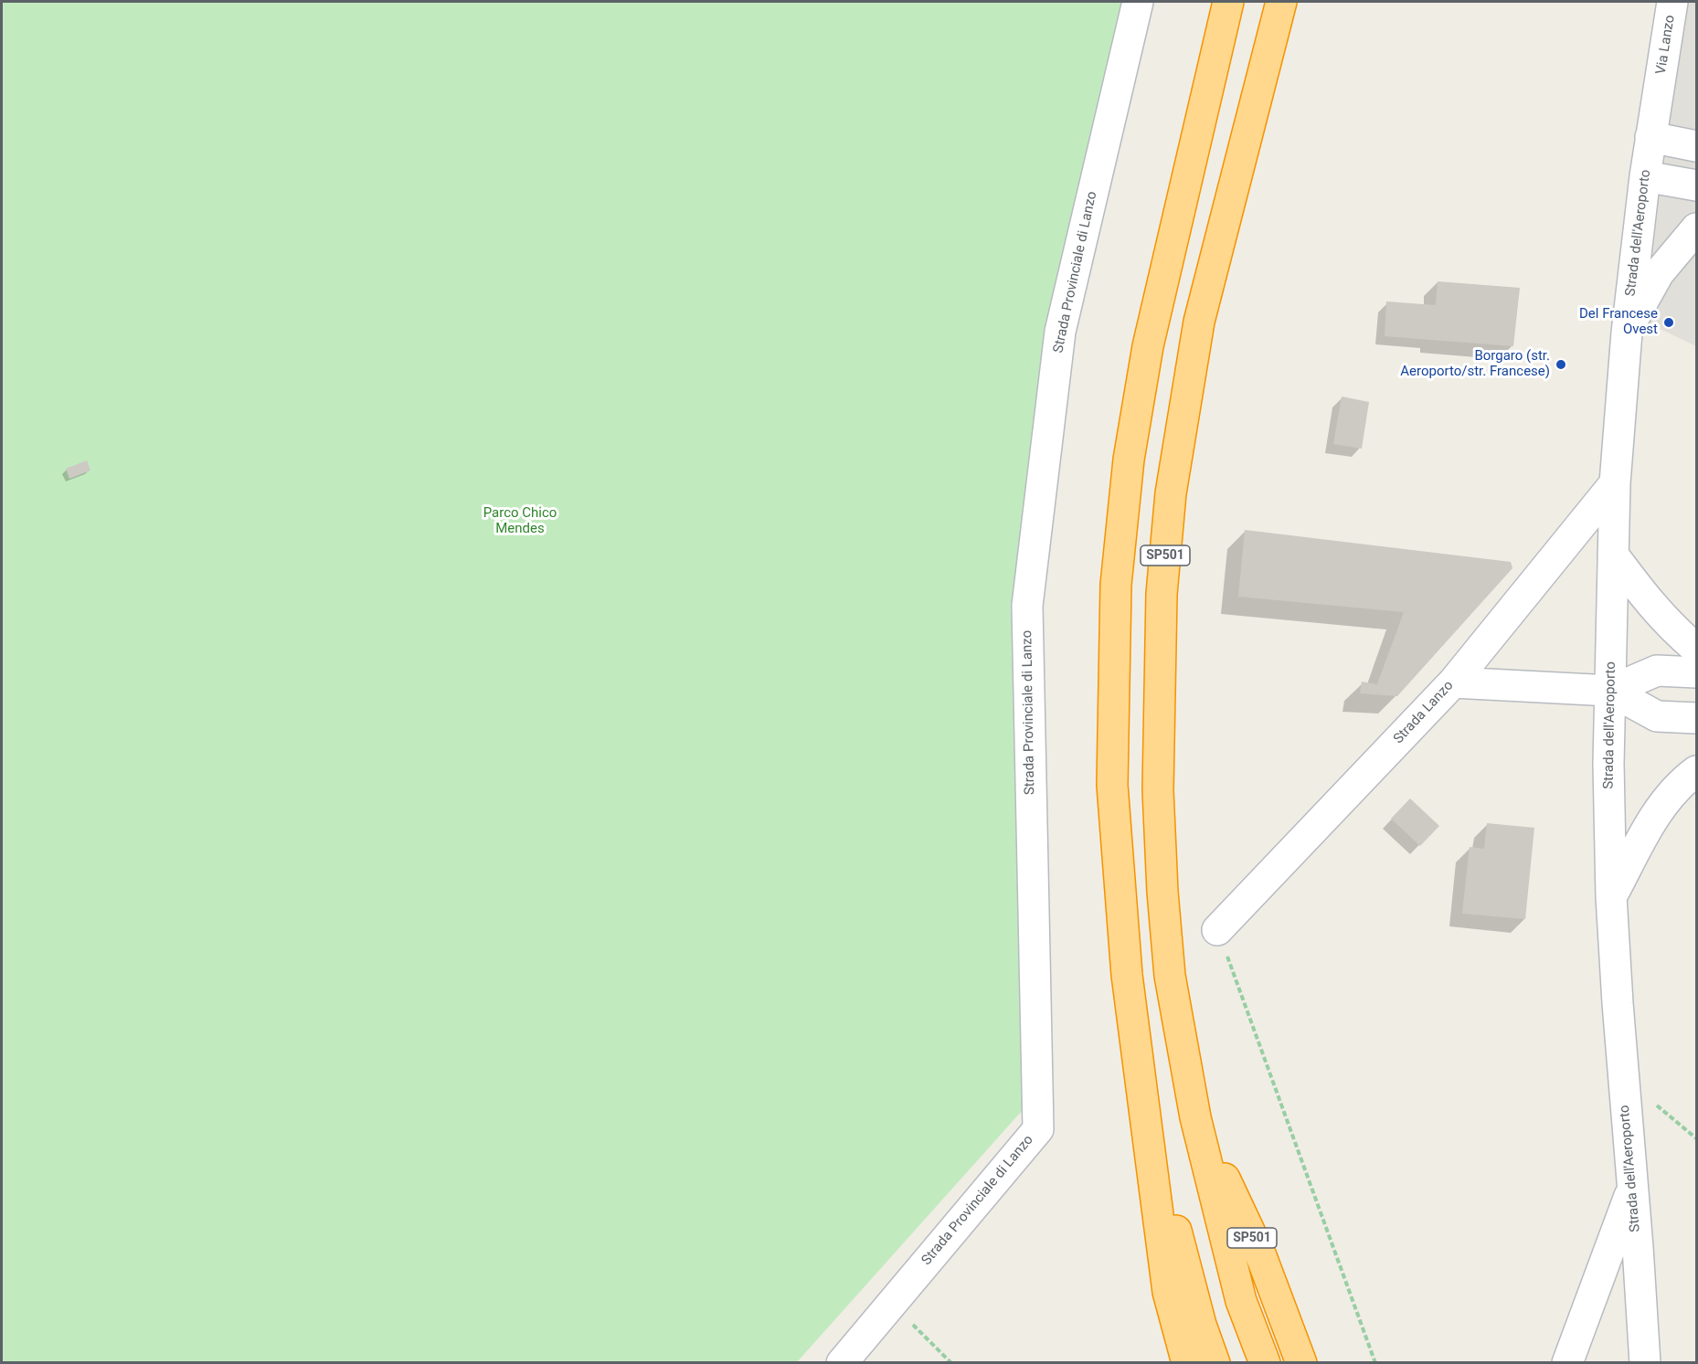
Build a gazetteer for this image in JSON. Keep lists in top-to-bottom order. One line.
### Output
{"streets":{"highway":["SP501"],"street":["Via Lanzo","Strada dell'Aeroporto","Strada Provinciale di Lanzo","Strada Lanzo"]},"crossings":[["Via Lanzo","Strada dell'Aeroporto"],["Strada dell'Aeroporto","Strada Lanzo"]],"parks":["Parco Chico Mendes"],"places":["Del Francese Ovest","Borgaro (str. Aeroporto/str. Francese)"]}
